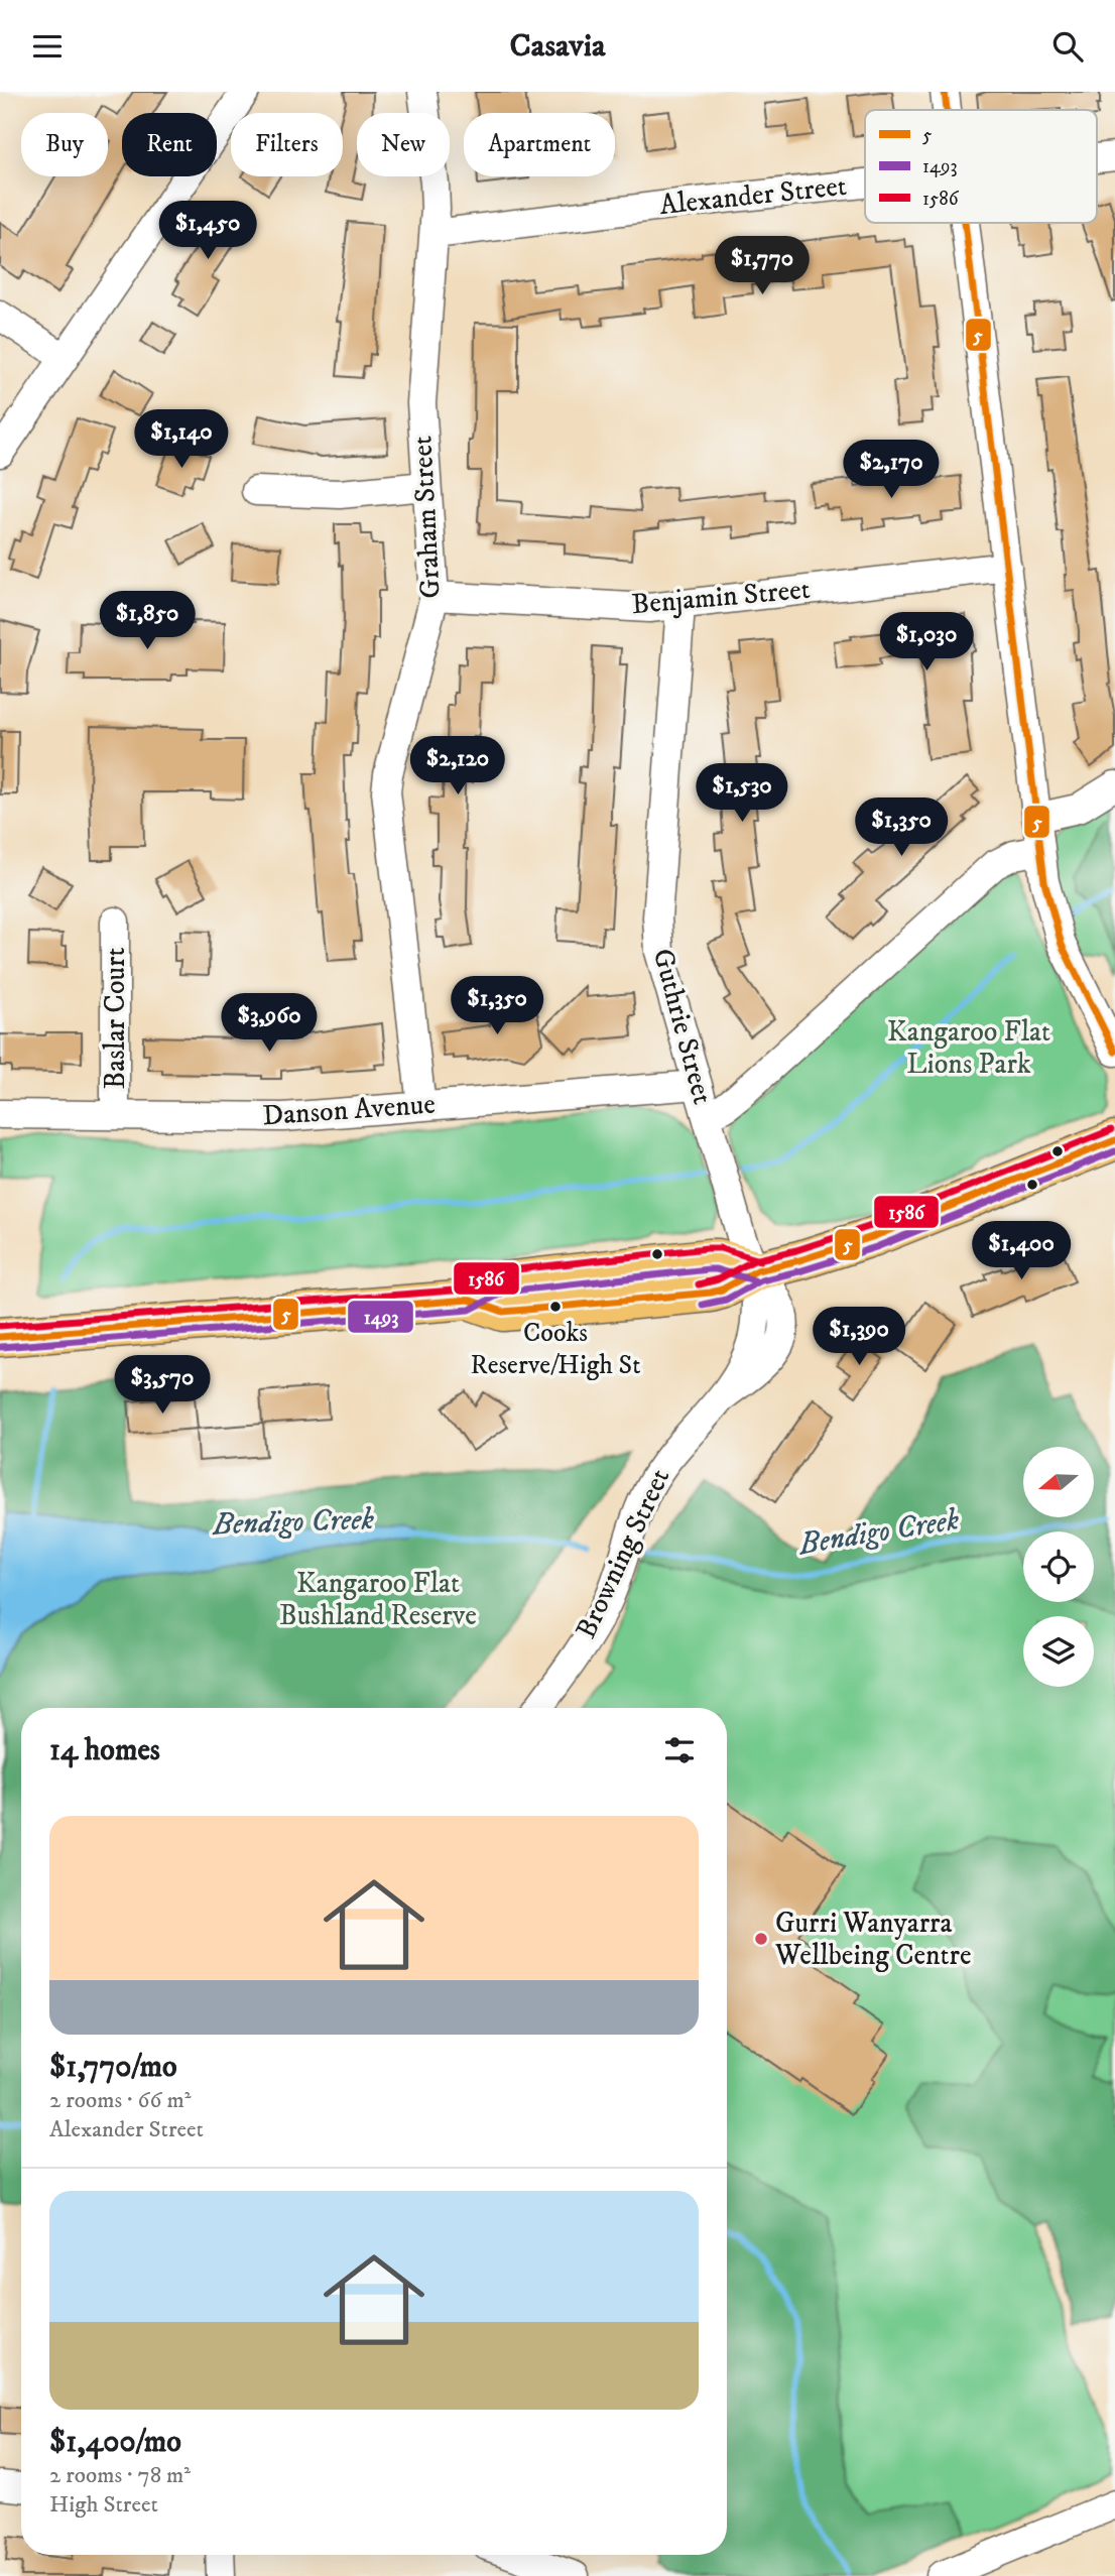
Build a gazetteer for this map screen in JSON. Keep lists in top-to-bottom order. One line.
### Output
{"streets":{"street":["Alexander Street","Graham Street","Benjamin Street","Baslar Court","Guthrie Street","Danson Avenue","Browning Street"]},"crossings":[["Alexander Street","Graham Street"],["Graham Street","Benjamin Street"],["Graham Street","Danson Avenue"],["Benjamin Street","Guthrie Street"],["Baslar Court","Danson Avenue"],["Guthrie Street","Danson Avenue"],["Guthrie Street","Browning Street"]],"water":["Bendigo Creek"],"parks":["Kangaroo Flat Lions Park","Kangaroo Flat Bushland Reserve"],"places":["Cooks Reserve/High St","Gurri Wanyarra Wellbeing Centre"],"lines":["transit line 5","transit line 1586","transit line 1493"],"legend":["5","1493","1586"],"north":"left","page":{"header":"Casavia","chip":["Buy","Rent","Filters","New","Apartment"],"price":["$1,450","$1,770","$1,140","$2,170","$1,850","$1,030","$2,120","$1,530","$1,350","$1,350","$3,960","$1,400","$1,390","$3,570"],"heading":"14 homes","list":[{"name":"$1,770/mo","note":"2 rooms · 66 m² · Alexander Street"},{"name":"$1,400/mo","note":"2 rooms · 78 m² · High Street"}]}}
